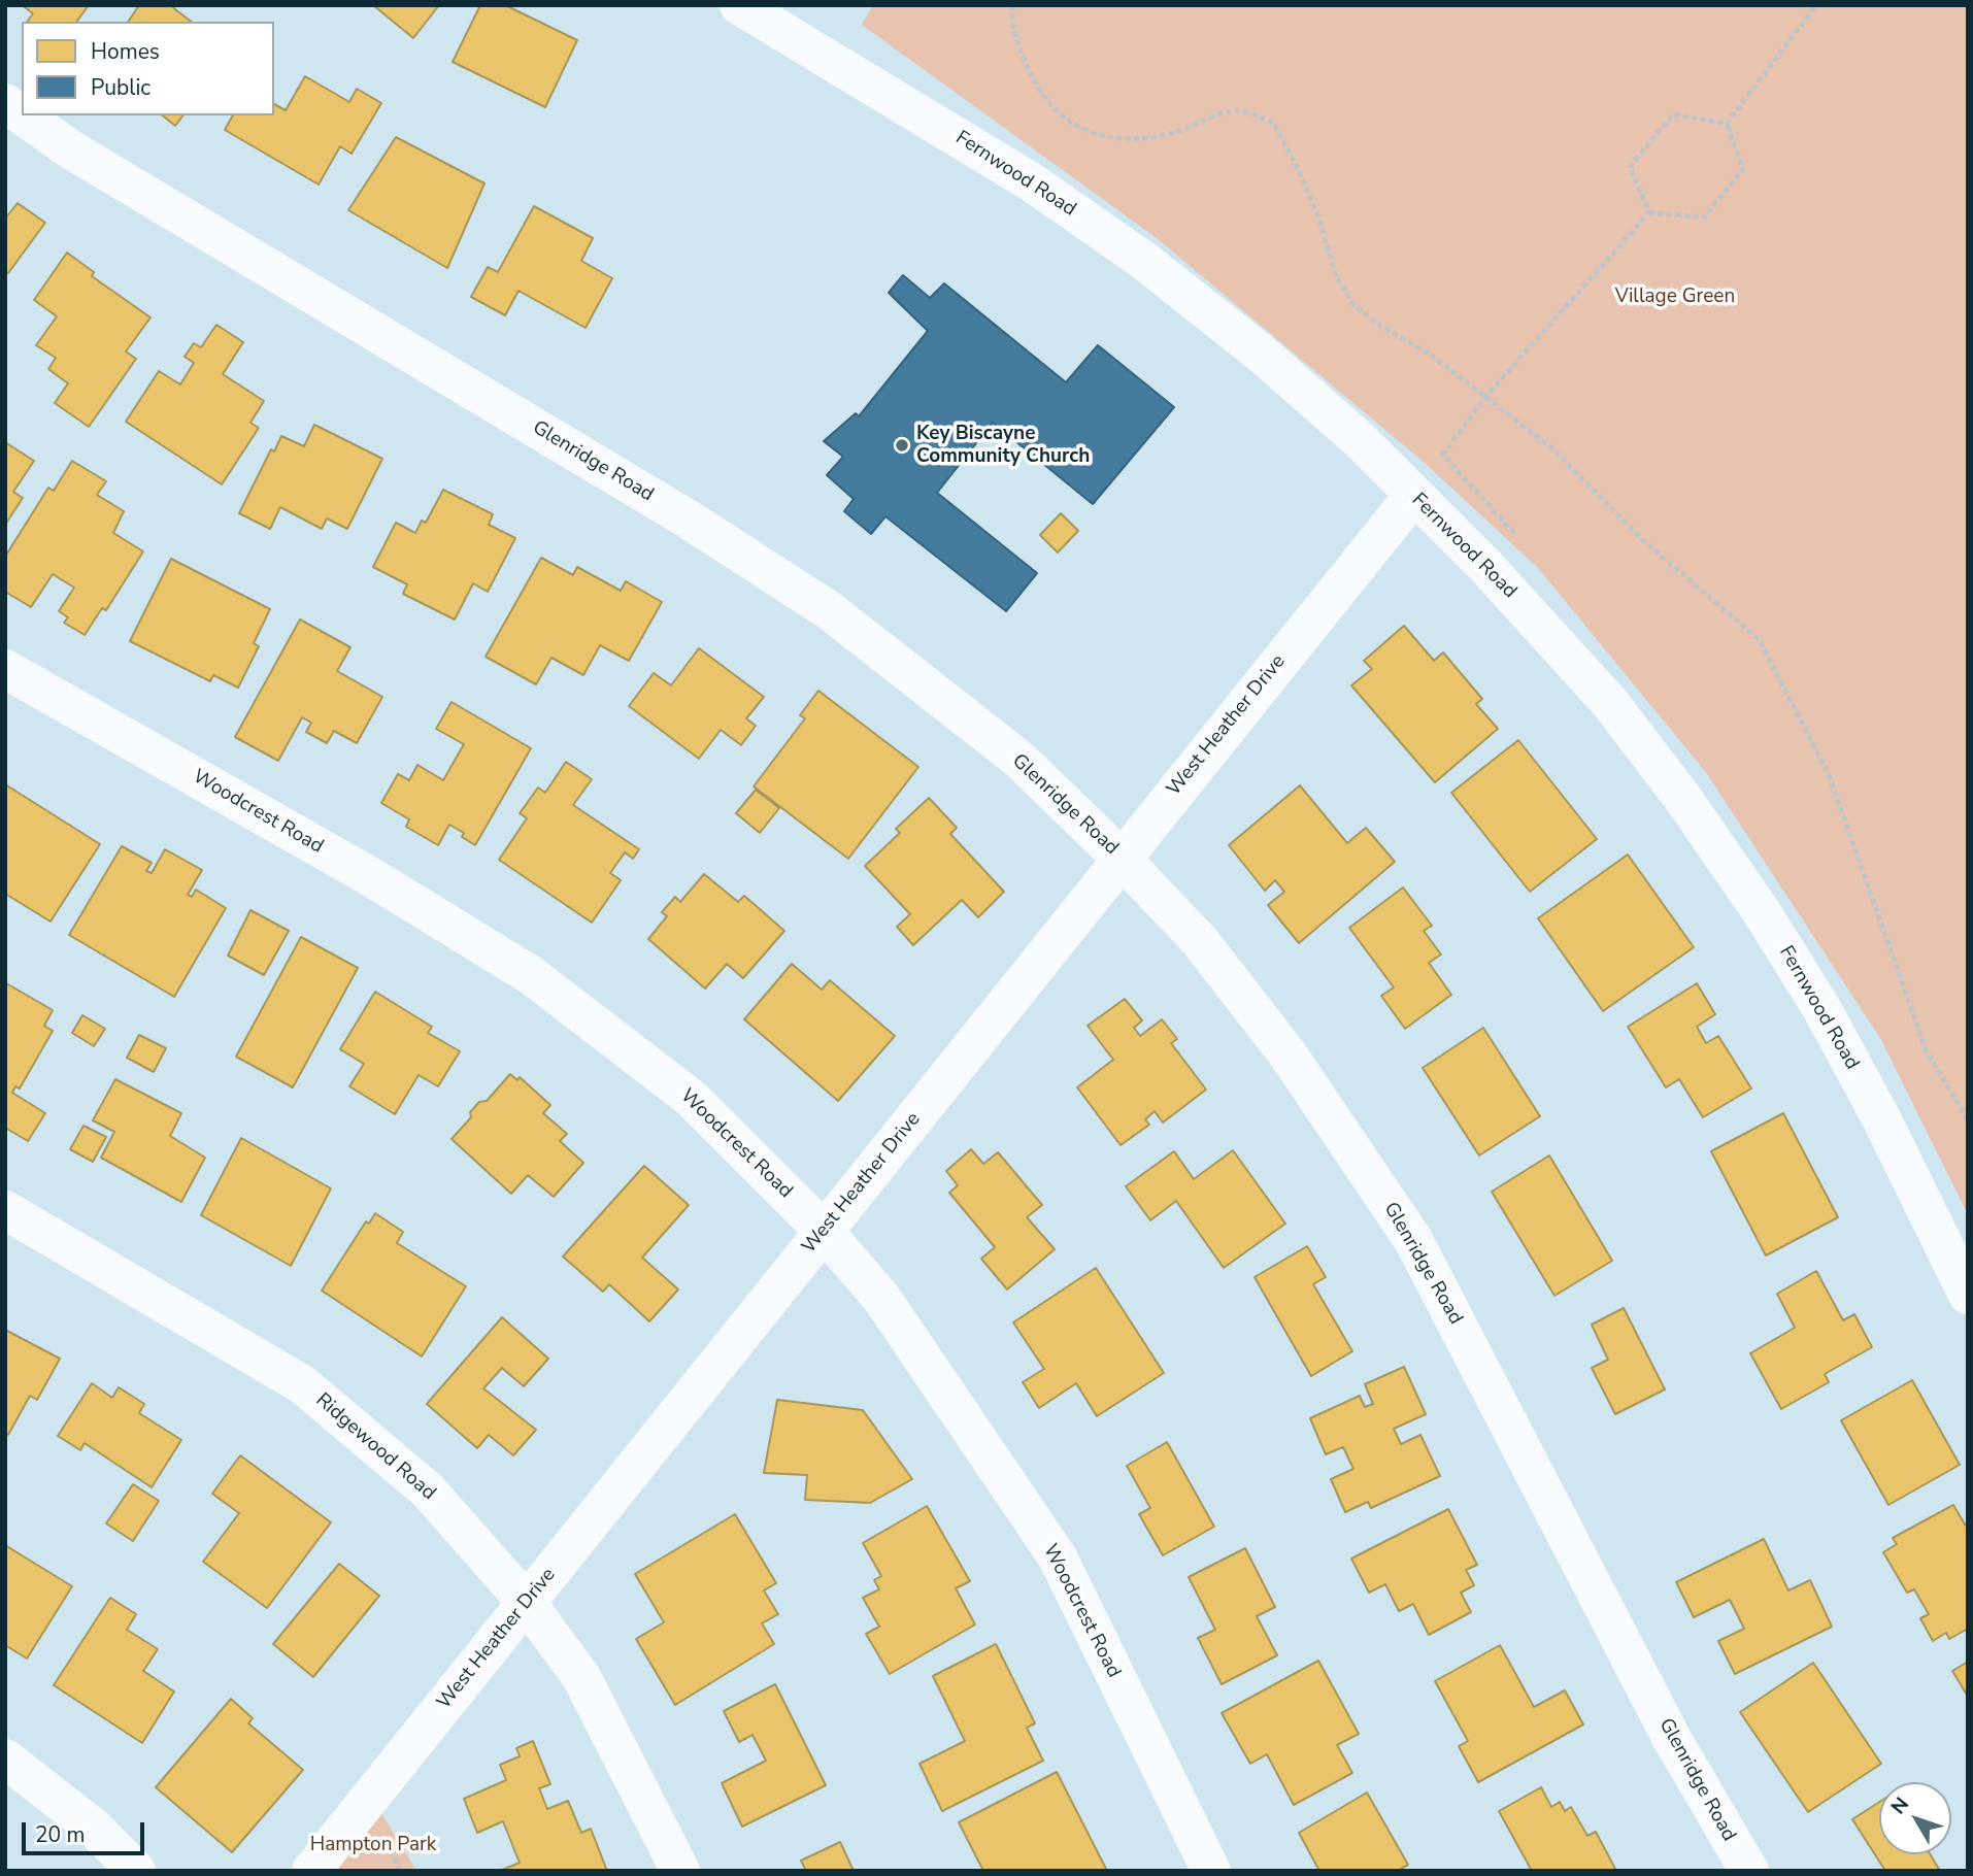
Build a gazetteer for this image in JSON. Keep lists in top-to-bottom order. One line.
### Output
{"streets":{"street":["Fernwood Road","Glenridge Road","West Heather Drive","Woodcrest Road","Ridgewood Road"]},"crossings":[["Fernwood Road","West Heather Drive"],["Glenridge Road","West Heather Drive"],["West Heather Drive","Woodcrest Road"],["West Heather Drive","Ridgewood Road"]],"parks":["Village Green","Hampton Park"],"places":["Key Biscayne Community Church"],"legend":["Homes","Public"],"scale_bar":"20 m","north":"top left"}
